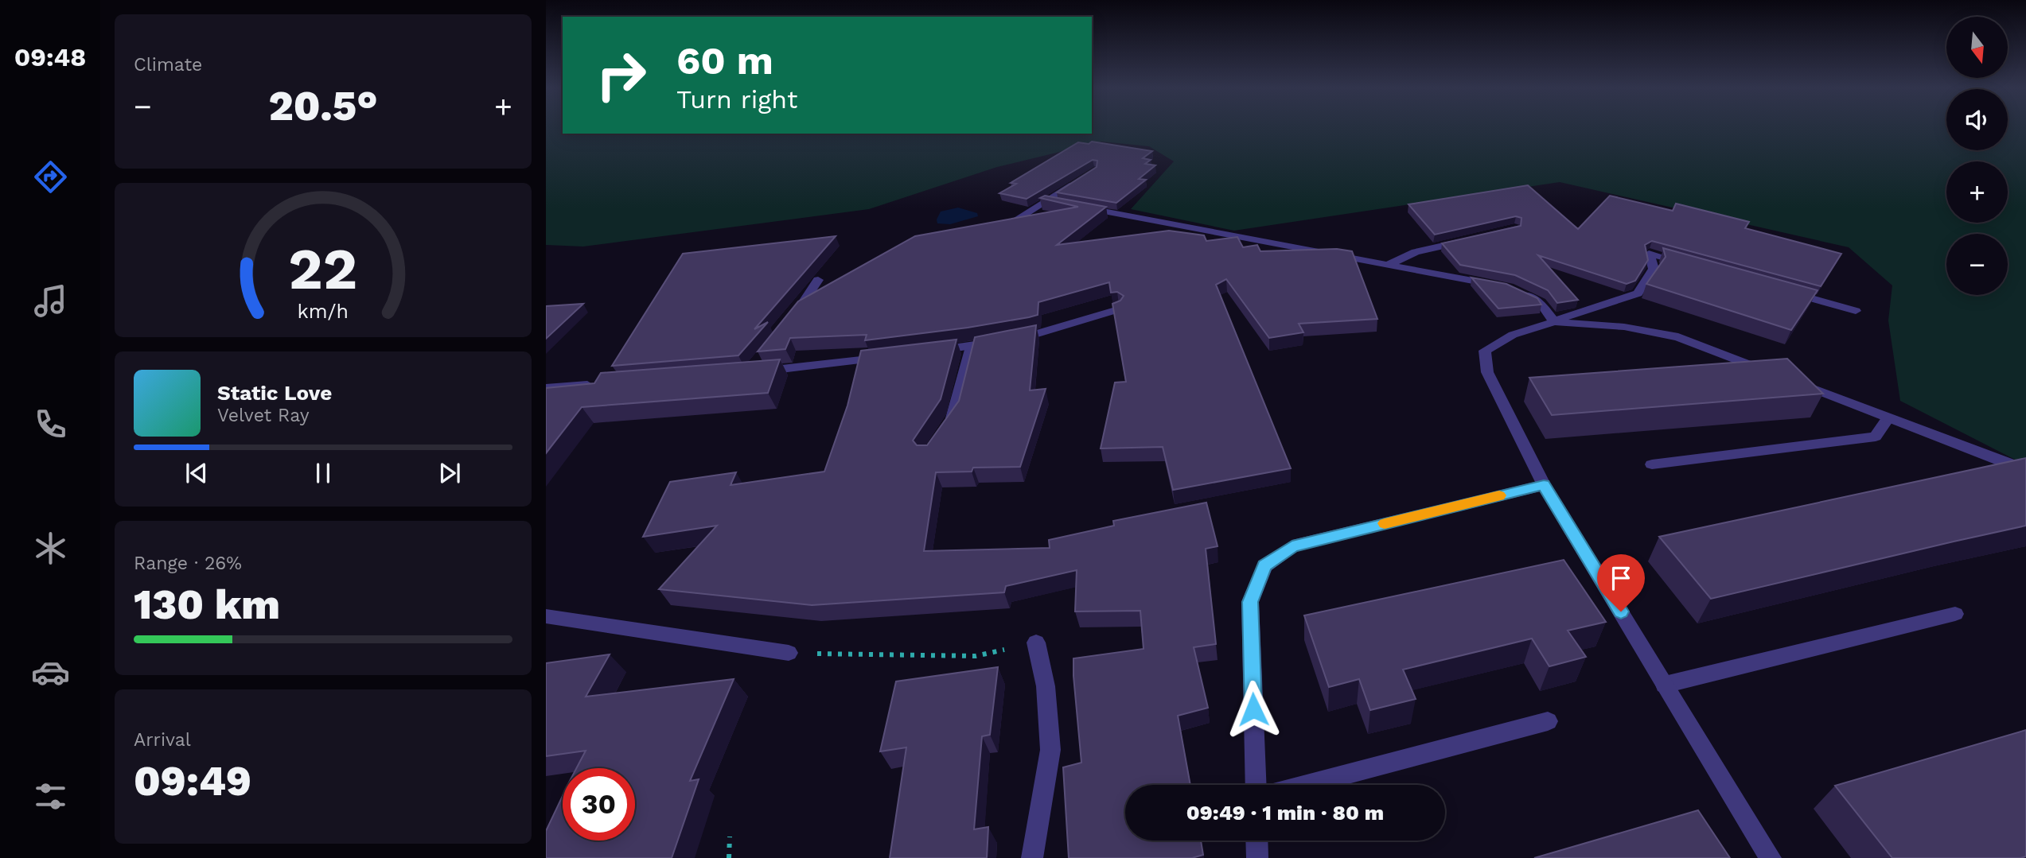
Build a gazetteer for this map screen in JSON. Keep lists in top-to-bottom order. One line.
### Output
{"north":"bottom","page":{"tabs":"09:48","tile":["Climate",["Range · 26%","130 km"],["Arrival","09:49"]],"map_buttons":["+","−"],"turn":["60 m","Turn right"],"heat":["−","20.5°","+"],"song":["Static Love","Velvet Ray"],"limit":"30","trip":"09:49 · 1 min · 80 m","gauge":["22","km/h"]}}
